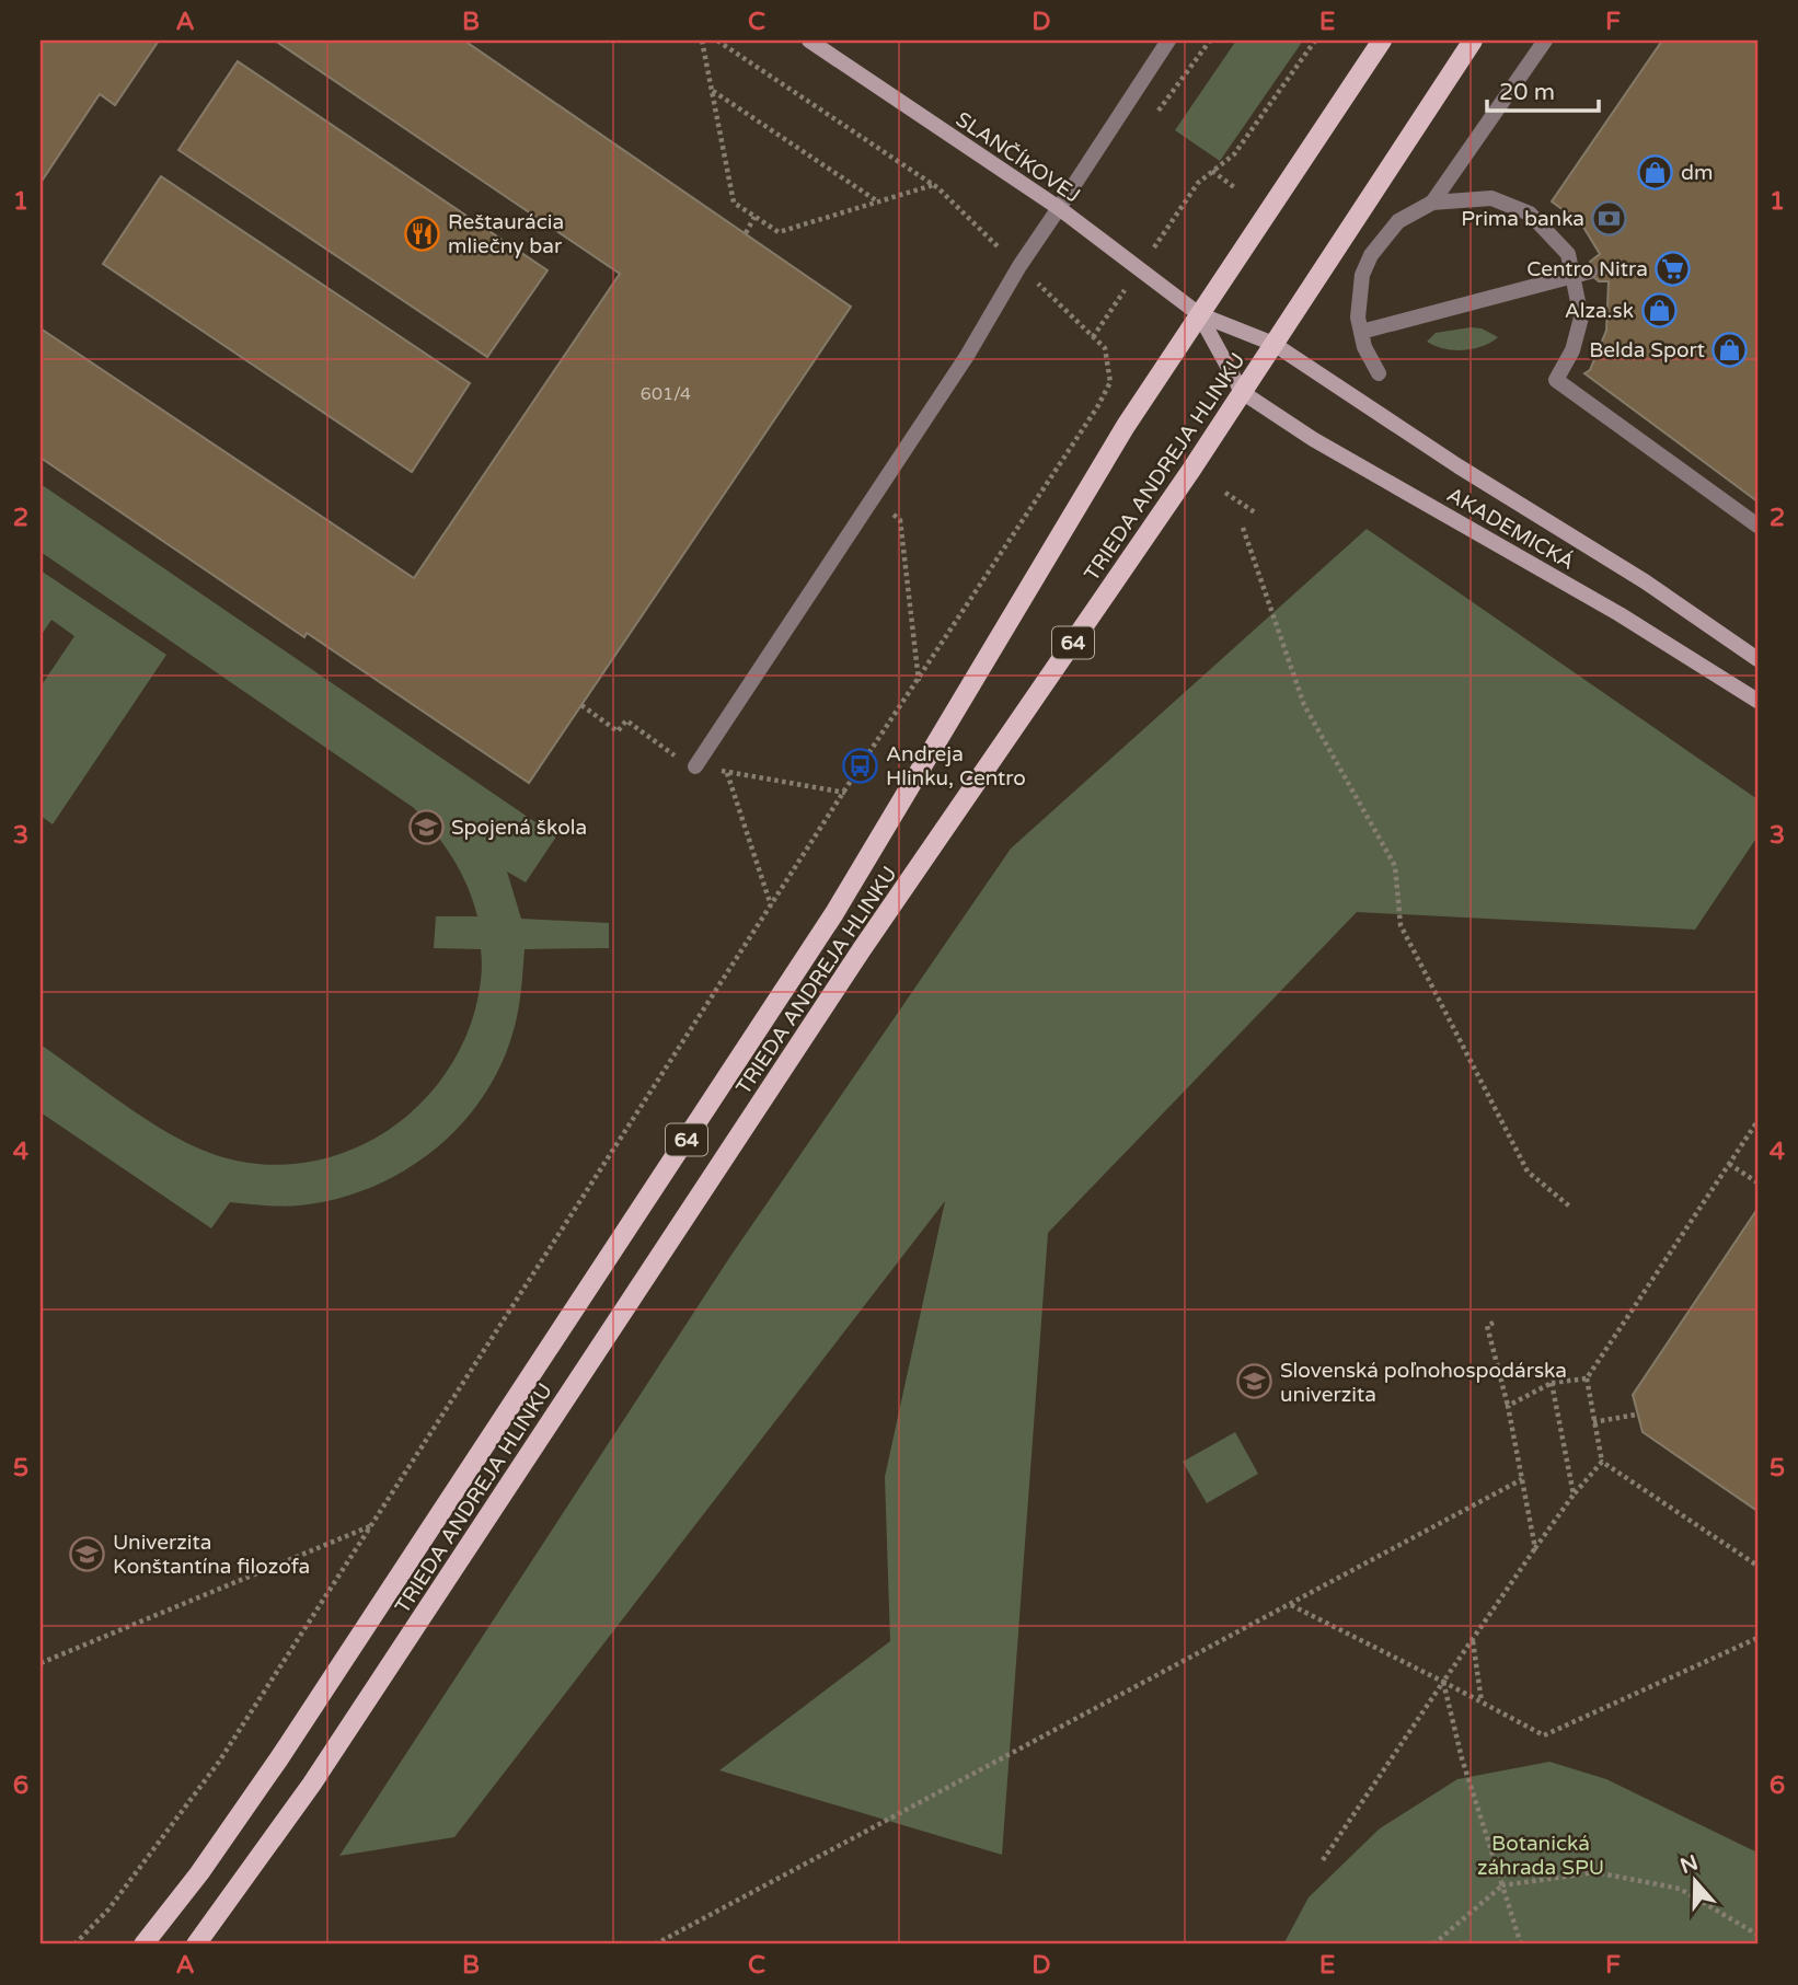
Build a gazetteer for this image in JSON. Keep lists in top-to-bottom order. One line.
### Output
{"streets":{"main road":["TRIEDA ANDREJA HLINKU","64"],"street":["SLANČÍKOVEJ","AKADEMICKÁ"]},"crossings":[["SLANČÍKOVEJ","TRIEDA ANDREJA HLINKU"],["SLANČÍKOVEJ","AKADEMICKÁ"],["TRIEDA ANDREJA HLINKU","AKADEMICKÁ"]],"parks":["Botanická záhrada SPU"],"places":{"shop":["dm","Alza.sk","Belda Sport"],"bank":["Prima banka"],"restaurant":["Reštaurácia mliečny bar"],"supermarket":["Centro Nitra"],"bus stop":["Andreja Hlinku, Centro"],"school or university":["Spojená škola","Slovenská poľnohospodárska univerzita","Univerzita Konštantína filozofa"]},"house_numbers":["601/4"],"scale_bar":"20 m","north":"top","grid":{"columns":["A","B","C","D","E","F"],"rows":["1","2","3","4","5","6"]}}
